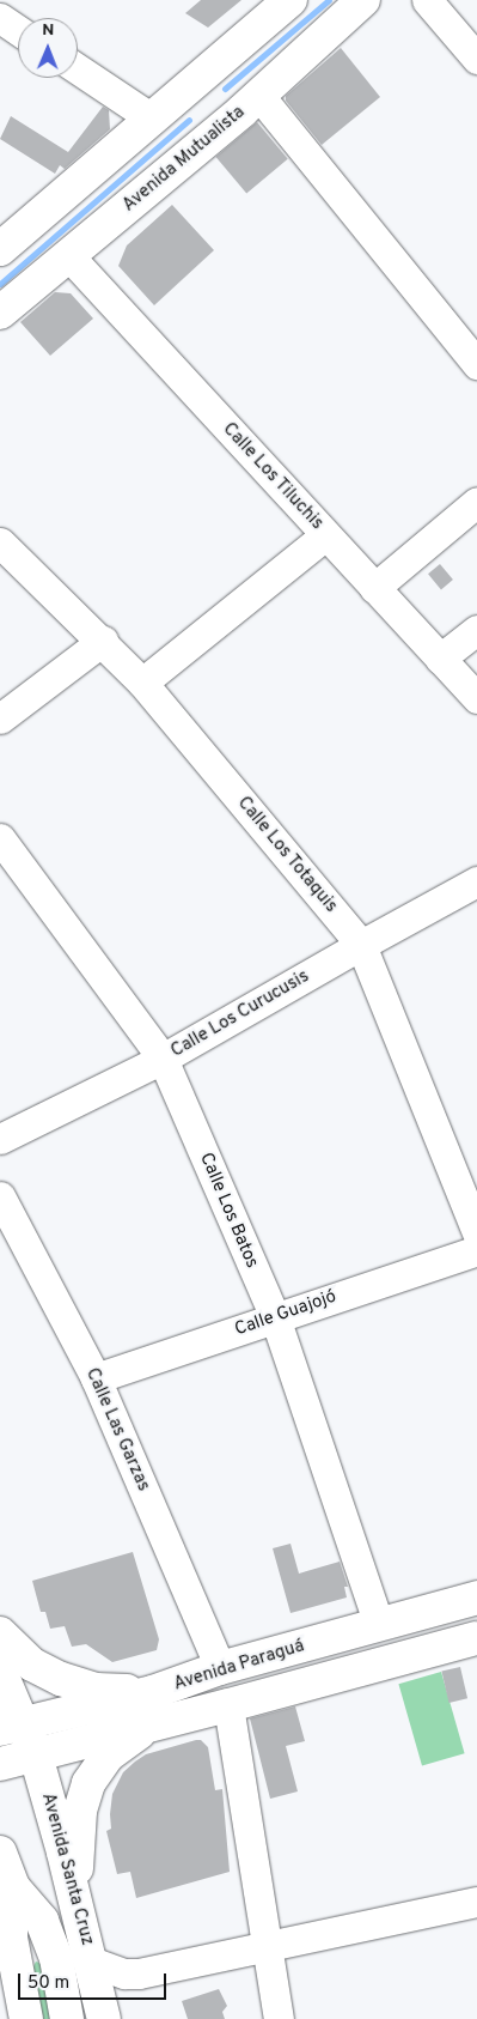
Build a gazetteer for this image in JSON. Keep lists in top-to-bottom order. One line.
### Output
{"streets":{"main road":["Avenida Mutualista","Avenida Paraguá","Avenida Santa Cruz"],"street":["Calle Los Tiluchis","Calle Los Totaquis","Calle Los Curucusis","Calle Los Batos","Calle Guajojó","Calle Las Garzas"]},"crossings":[["Avenida Mutualista","Calle Los Tiluchis"],["Calle Los Totaquis","Calle Los Curucusis"],["Calle Los Curucusis","Calle Los Batos"],["Calle Los Batos","Calle Guajojó"],["Calle Los Batos","Avenida Paraguá"],["Calle Guajojó","Calle Las Garzas"],["Calle Las Garzas","Avenida Paraguá"],["Avenida Paraguá","Avenida Santa Cruz"]],"scale_bar":"50 m","north":"top"}
